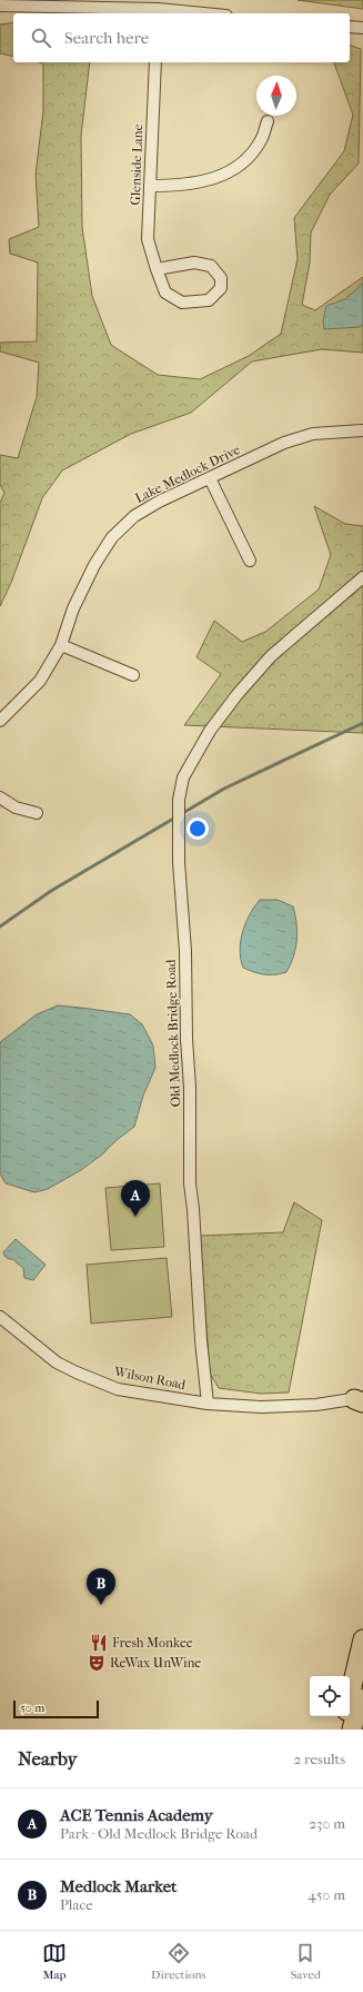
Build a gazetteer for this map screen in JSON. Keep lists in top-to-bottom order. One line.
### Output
{"streets":{"street":["Glenside Lane","Lake Medlock Drive","Old Medlock Bridge Road","Wilson Road"]},"crossings":[["Old Medlock Bridge Road","Wilson Road"]],"places":{"restaurant":["Fresh Monkee"],"theatre":["ReWax UnWine"]},"scale_bar":"50 m","north":"top","page":{"search":"Search here","pins":["A","B"],"scale":"50 m","heading":["Nearby","2 results"],"list":[{"mark":"A","name":"ACE Tennis Academy","note":"Park · Old Medlock Bridge Road","value":"230 m"},{"mark":"B","name":"Medlock Market","note":"Place","value":"450 m"}],"nav":["Map","Directions","Saved"]}}
